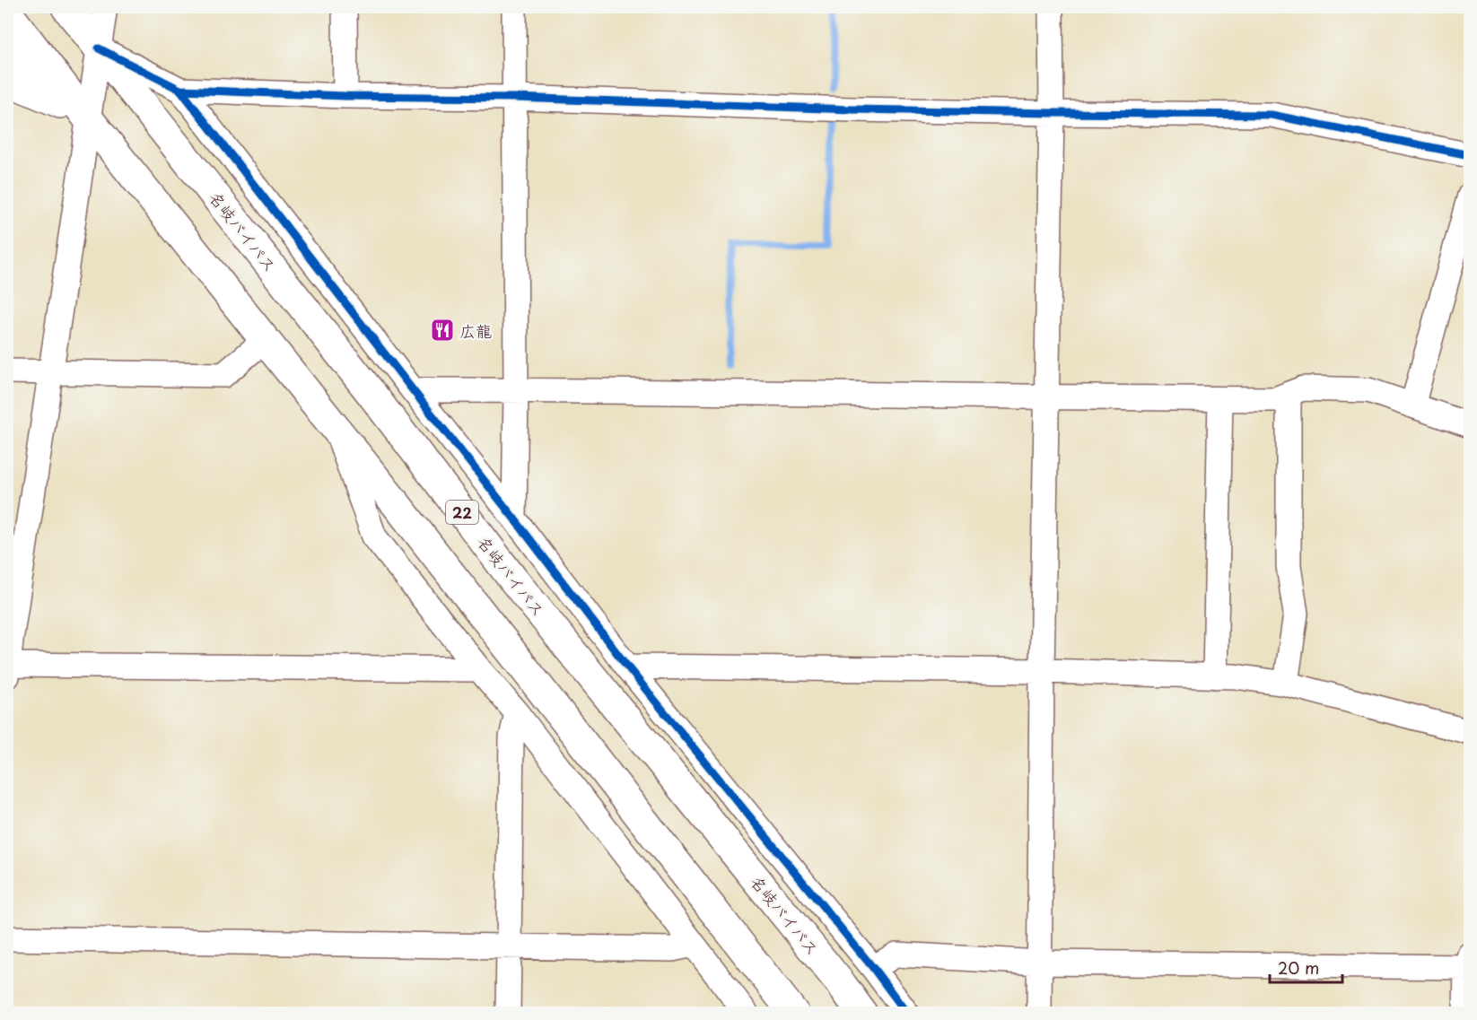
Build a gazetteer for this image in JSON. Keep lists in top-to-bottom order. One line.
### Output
{"streets":{"highway":["名岐バイパス","22"]},"places":{"restaurant":["広龍"]},"scale_bar":"20 m"}
